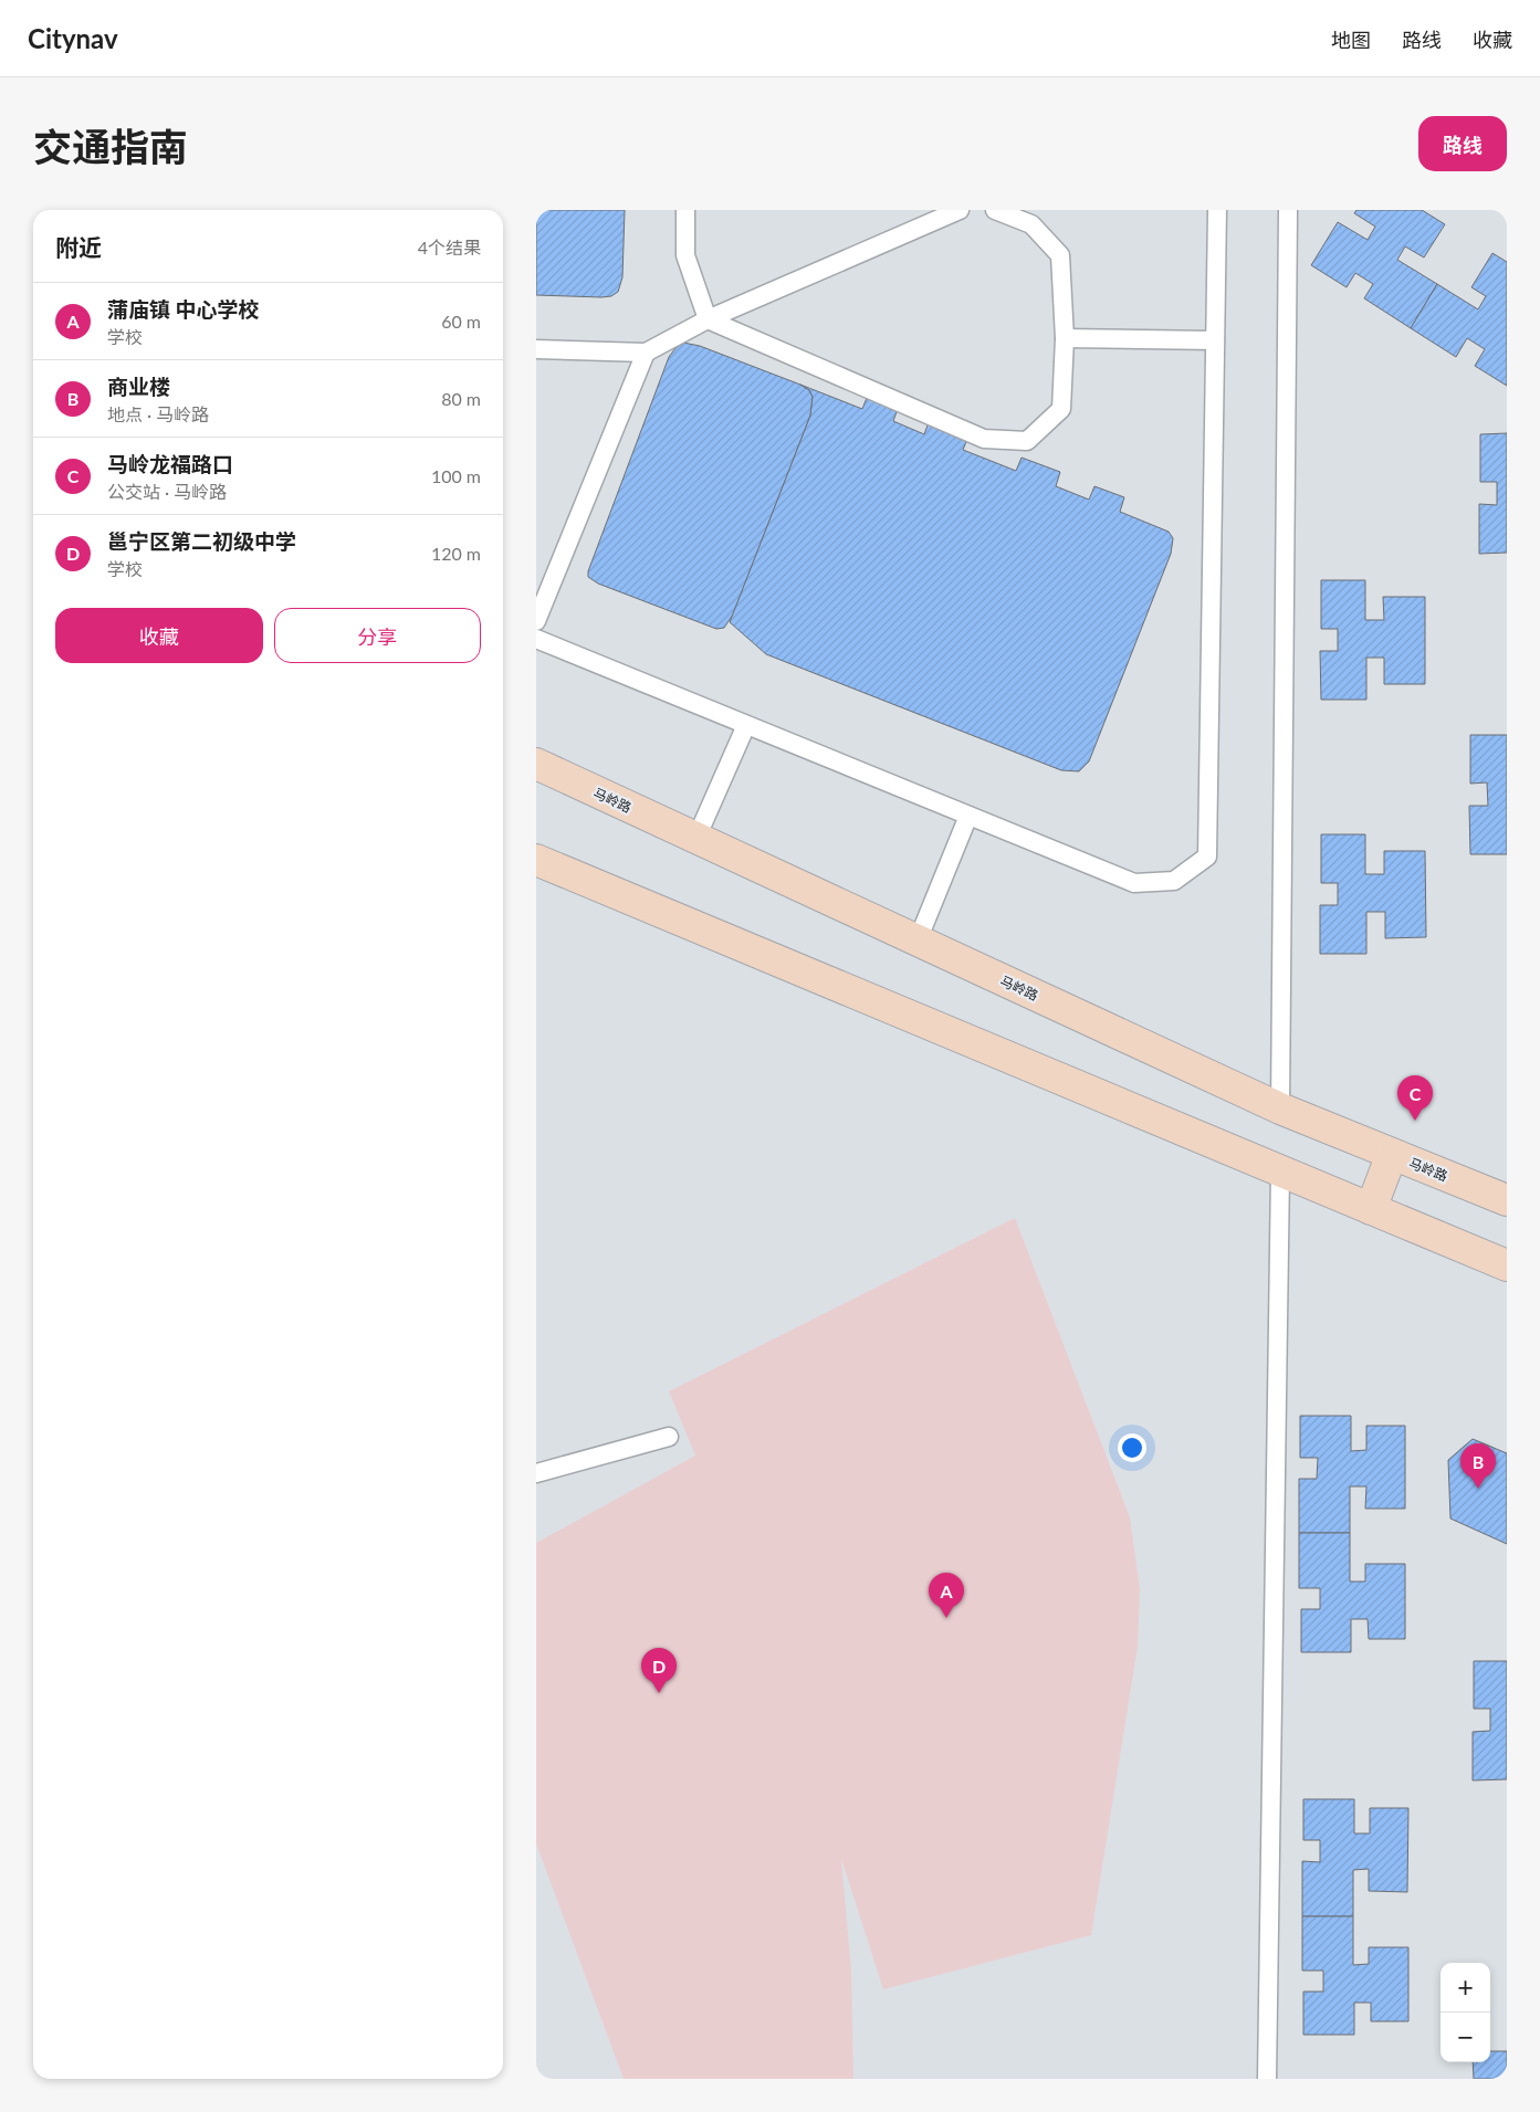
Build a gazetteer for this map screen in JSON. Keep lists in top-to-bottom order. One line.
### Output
{"streets":{"street":["马岭路"]},"page":{"header":"Citynav","nav":["地图","路线","收藏"],"title":"交通指南","buttons":["路线",["收藏","分享"]],"heading":["附近","4个结果"],"list":[{"mark":"A","name":"蒲庙镇 中心学校","note":"学校","value":"60 m"},{"mark":"B","name":"商业楼","note":"地点 · 马岭路","value":"80 m"},{"mark":"C","name":"马岭龙福路口","note":"公交站 · 马岭路","value":"100 m"},{"mark":"D","name":"邕宁区第二初级中学","note":"学校","value":"120 m"}],"pins":["C","B","A","D"],"map_buttons":["+","−"]}}
